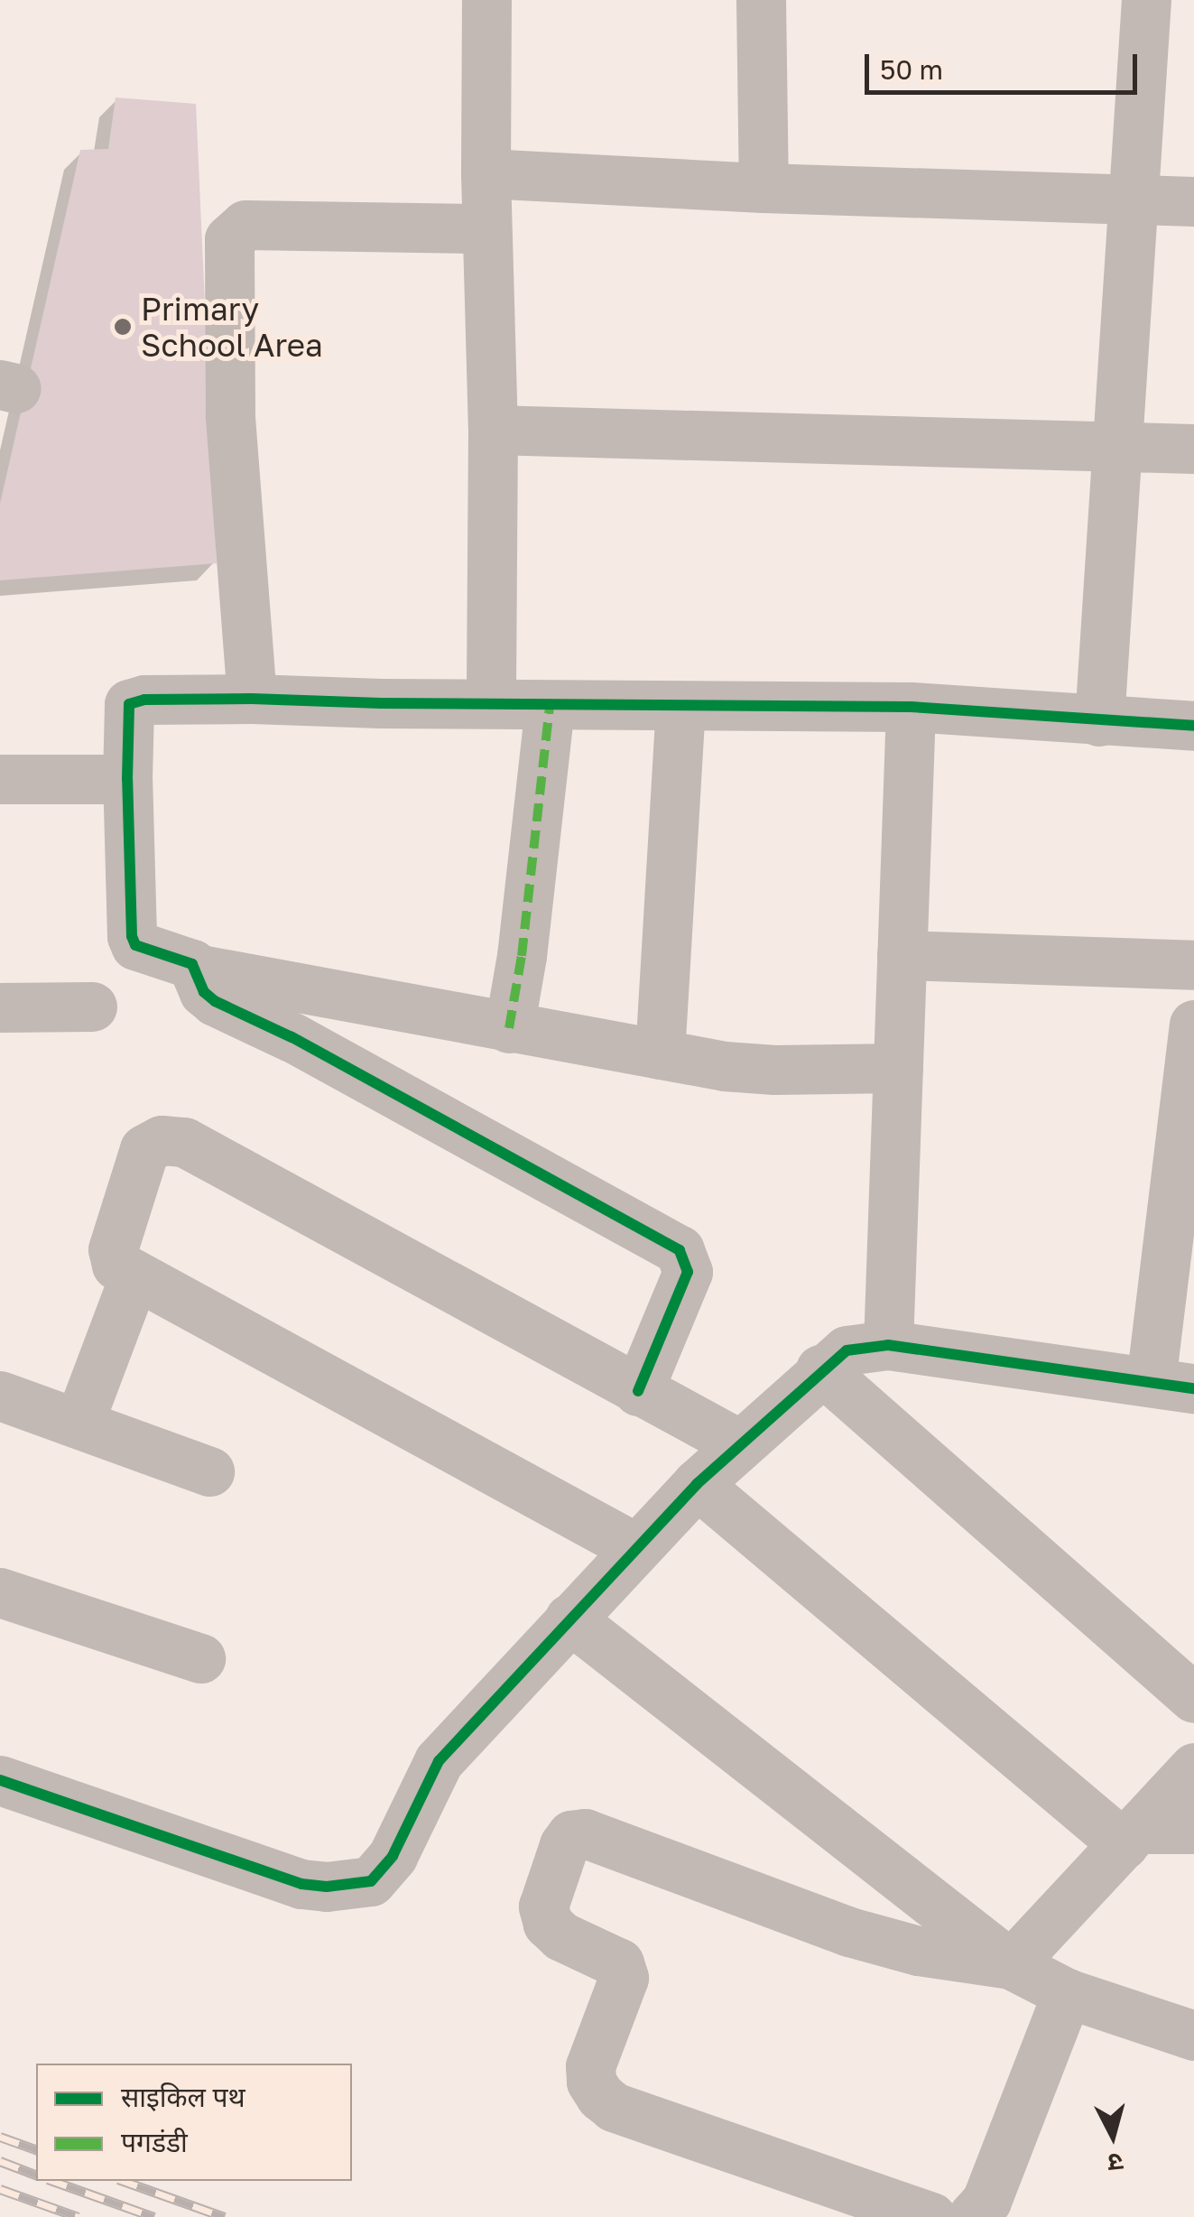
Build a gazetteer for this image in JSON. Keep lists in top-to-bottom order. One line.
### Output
{"places":["Primary School Area"],"legend":["साइकिल पथ","पगडंडी"],"scale_bar":"50 m","north":"bottom"}
